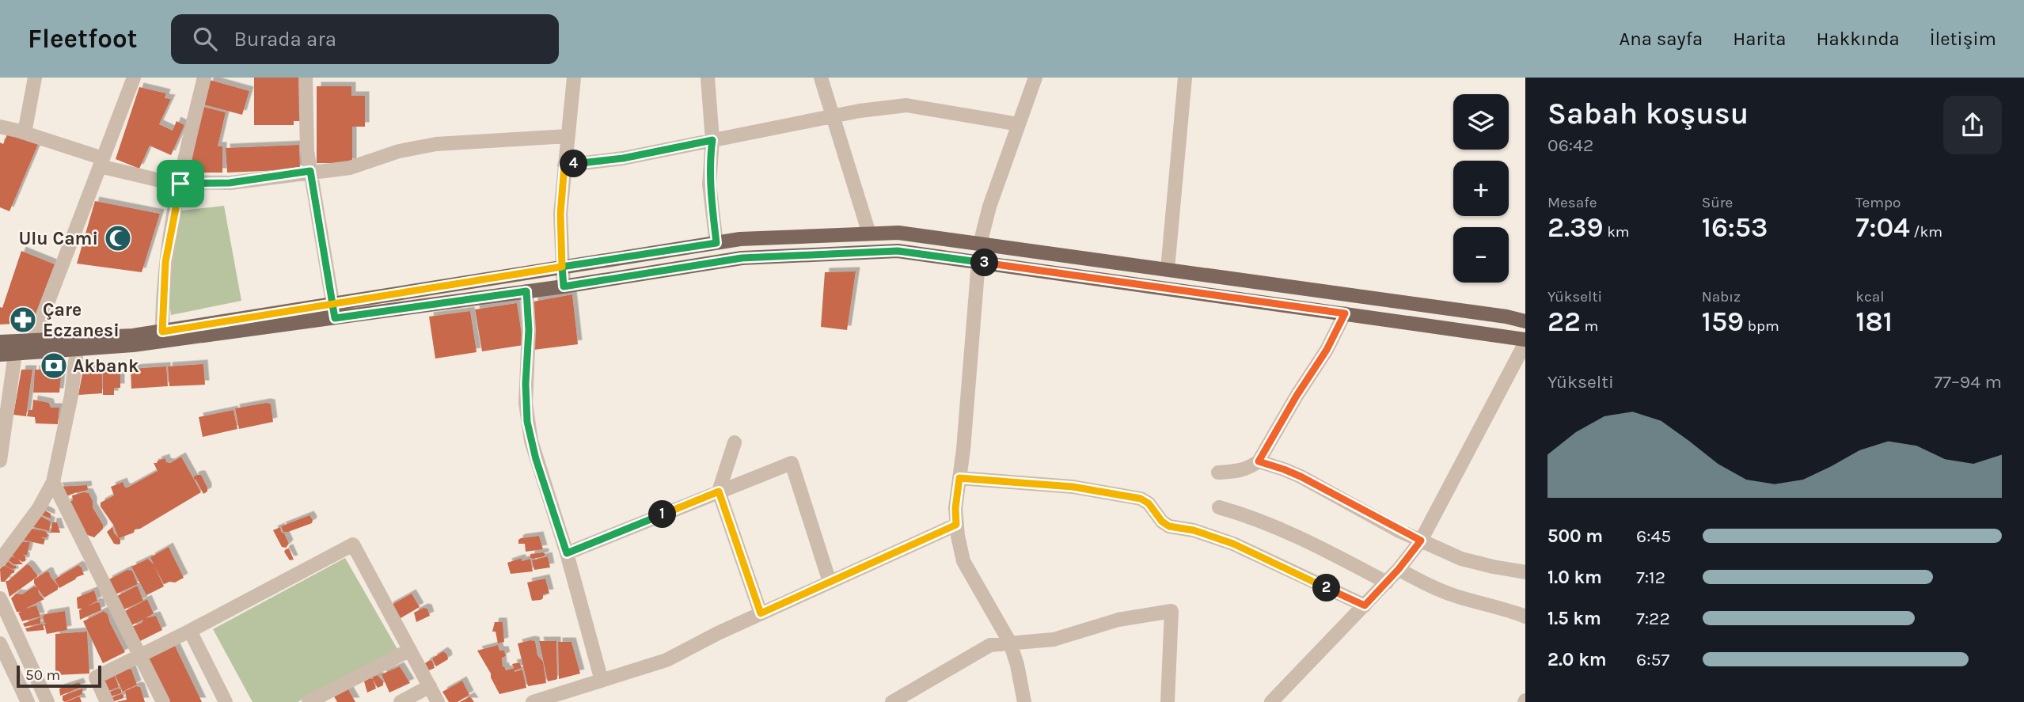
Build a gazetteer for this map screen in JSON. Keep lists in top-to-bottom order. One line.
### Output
{"places":{"mosque":["Ulu Cami"],"pharmacy":["Çare Eczanesi"],"bank":["Akbank"]},"scale_bar":"50 m","page":{"header":"Fleetfoot","search":"Burada ara","nav":["Ana sayfa","Harita","Hakkında","İletişim"],"heading":["Sabah koşusu","06:42"],"map_buttons":["+","−"],"pins":["4","3","1","2"],"stats":[["Mesafe","2.39 km"],["Süre","16:53"],["Tempo","7:04 /km"],["Yükselti","22 m"],["Nabız","159 bpm"],["kcal","181"]],"chart":["Yükselti","77–94 m"],"list":[{"name":"500 m","note":"6:45"},{"name":"1.0 km","note":"7:12"},{"name":"1.5 km","note":"7:22"},{"name":"2.0 km","note":"6:57"}],"scale":"50 m"}}
